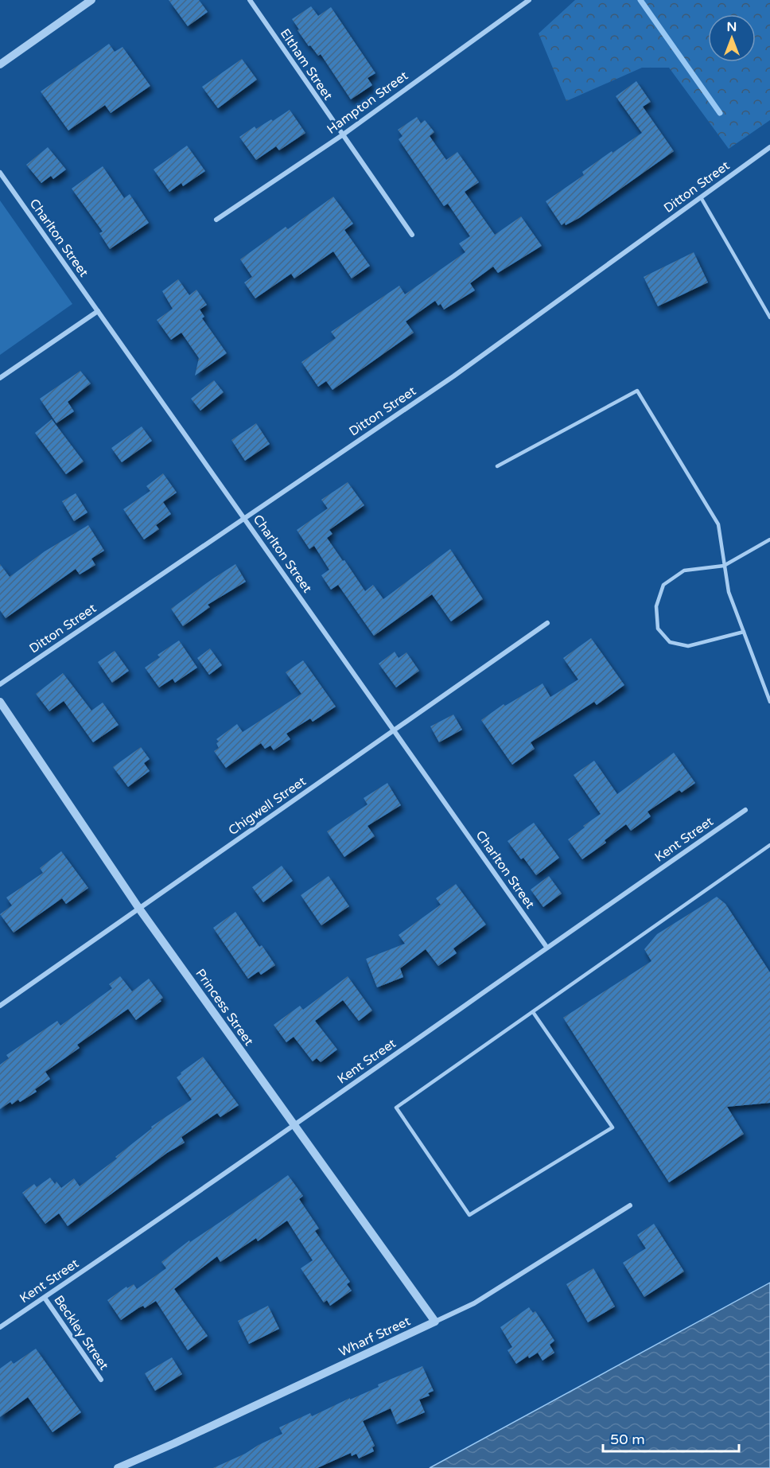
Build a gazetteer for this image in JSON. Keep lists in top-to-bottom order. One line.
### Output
{"streets":{"street":["Eltham Street","Hampton Street","Ditton Street","Charlton Street","Chigwell Street","Kent Street","Princess Street","Beckley Street","Wharf Street"]},"crossings":[["Eltham Street","Hampton Street"],["Ditton Street","Charlton Street"],["Charlton Street","Chigwell Street"],["Charlton Street","Kent Street"],["Chigwell Street","Princess Street"],["Kent Street","Princess Street"],["Kent Street","Beckley Street"],["Princess Street","Wharf Street"]],"scale_bar":"50 m","north":"top"}
